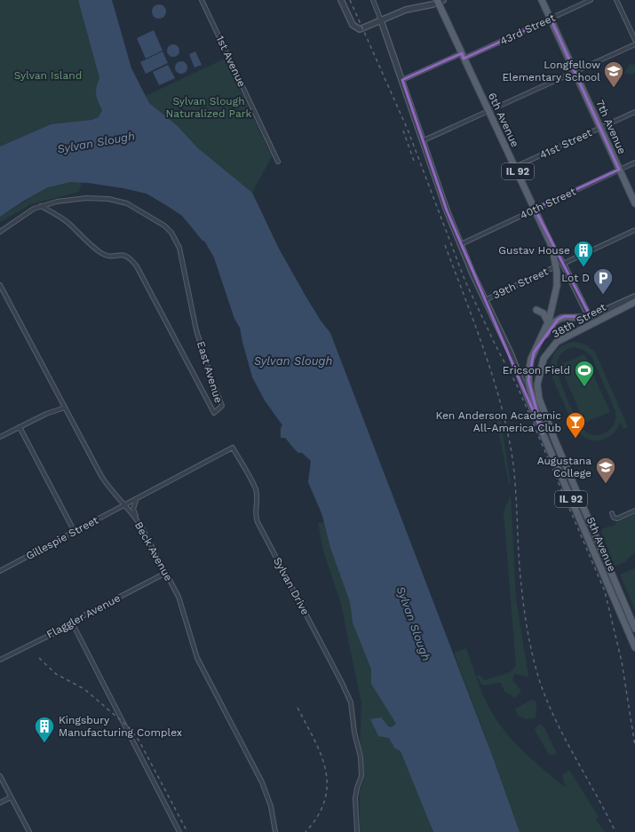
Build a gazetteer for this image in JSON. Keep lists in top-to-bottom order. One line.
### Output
{"streets":{"main road":["6th Avenue","7th Avenue","IL 92","38th Street","5th Avenue"],"street":["43rd Street","1st Avenue","41st Street","40th Street","39th Street","East Avenue","Gillespie Street","Beck Avenue","Sylvan Drive","Flaggler Avenue"]},"crossings":[["43rd Street","6th Avenue"],["43rd Street","7th Avenue"],["6th Avenue","41st Street"],["6th Avenue","40th Street"],["6th Avenue","39th Street"],["6th Avenue","38th Street"],["6th Avenue","5th Avenue"],["7th Avenue","41st Street"],["7th Avenue","40th Street"],["38th Street","5th Avenue"],["Gillespie Street","Beck Avenue"],["Gillespie Street","Sylvan Drive"],["Beck Avenue","Sylvan Drive"],["Beck Avenue","Flaggler Avenue"]],"water":["Sylvan Slough"],"parks":["Sylvan Island","Sylvan Slough Naturalized Park"],"places":{"school or university":["Longfellow Elementary School","Augustana College"],"building":["Gustav House","Kingsbury Manufacturing Complex"],"parking":["Lot D"],"sports":["Ericson Field"],"bar":["Ken Anderson Academic All-America Club"]}}
